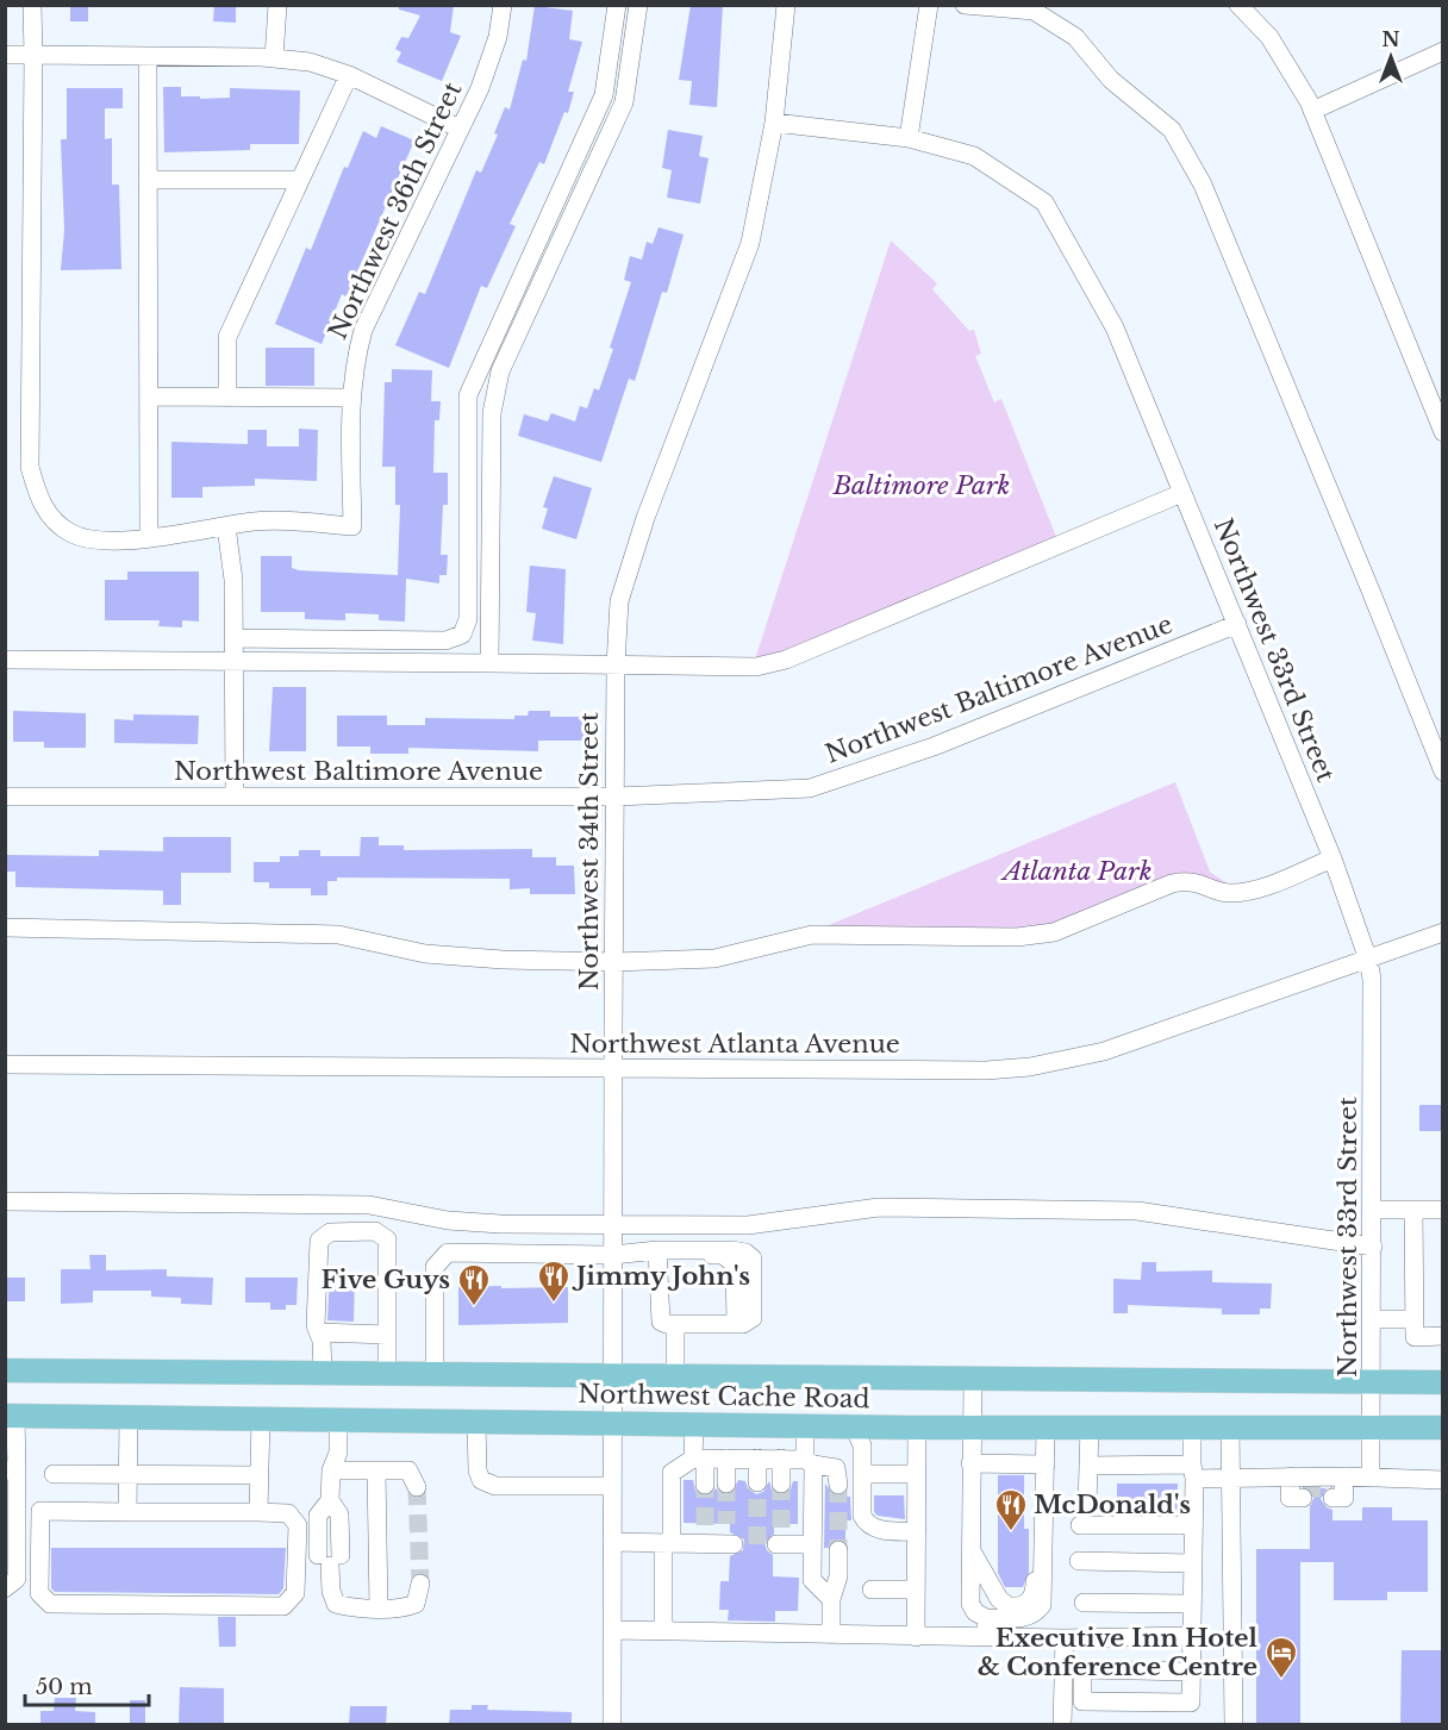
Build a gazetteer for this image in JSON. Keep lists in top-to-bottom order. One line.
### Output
{"streets":{"main road":["Northwest Cache Road"],"street":["Northwest 36th Street","Northwest 33rd Street","Northwest Baltimore Avenue","Northwest 34th Street","Northwest Atlanta Avenue"]},"crossings":[["Northwest 33rd Street","Northwest Baltimore Avenue"],["Northwest 33rd Street","Northwest 34th Street"],["Northwest 33rd Street","Northwest Atlanta Avenue"],["Northwest 33rd Street","Northwest Cache Road"],["Northwest Baltimore Avenue","Northwest 34th Street"],["Northwest 34th Street","Northwest Atlanta Avenue"],["Northwest 34th Street","Northwest Cache Road"]],"parks":["Baltimore Park","Atlanta Park"],"places":{"restaurant":["Jimmy John's","Five Guys","McDonald's"],"hotel":["Executive Inn Hotel & Conference Centre"]},"scale_bar":"50 m","north":"top"}
